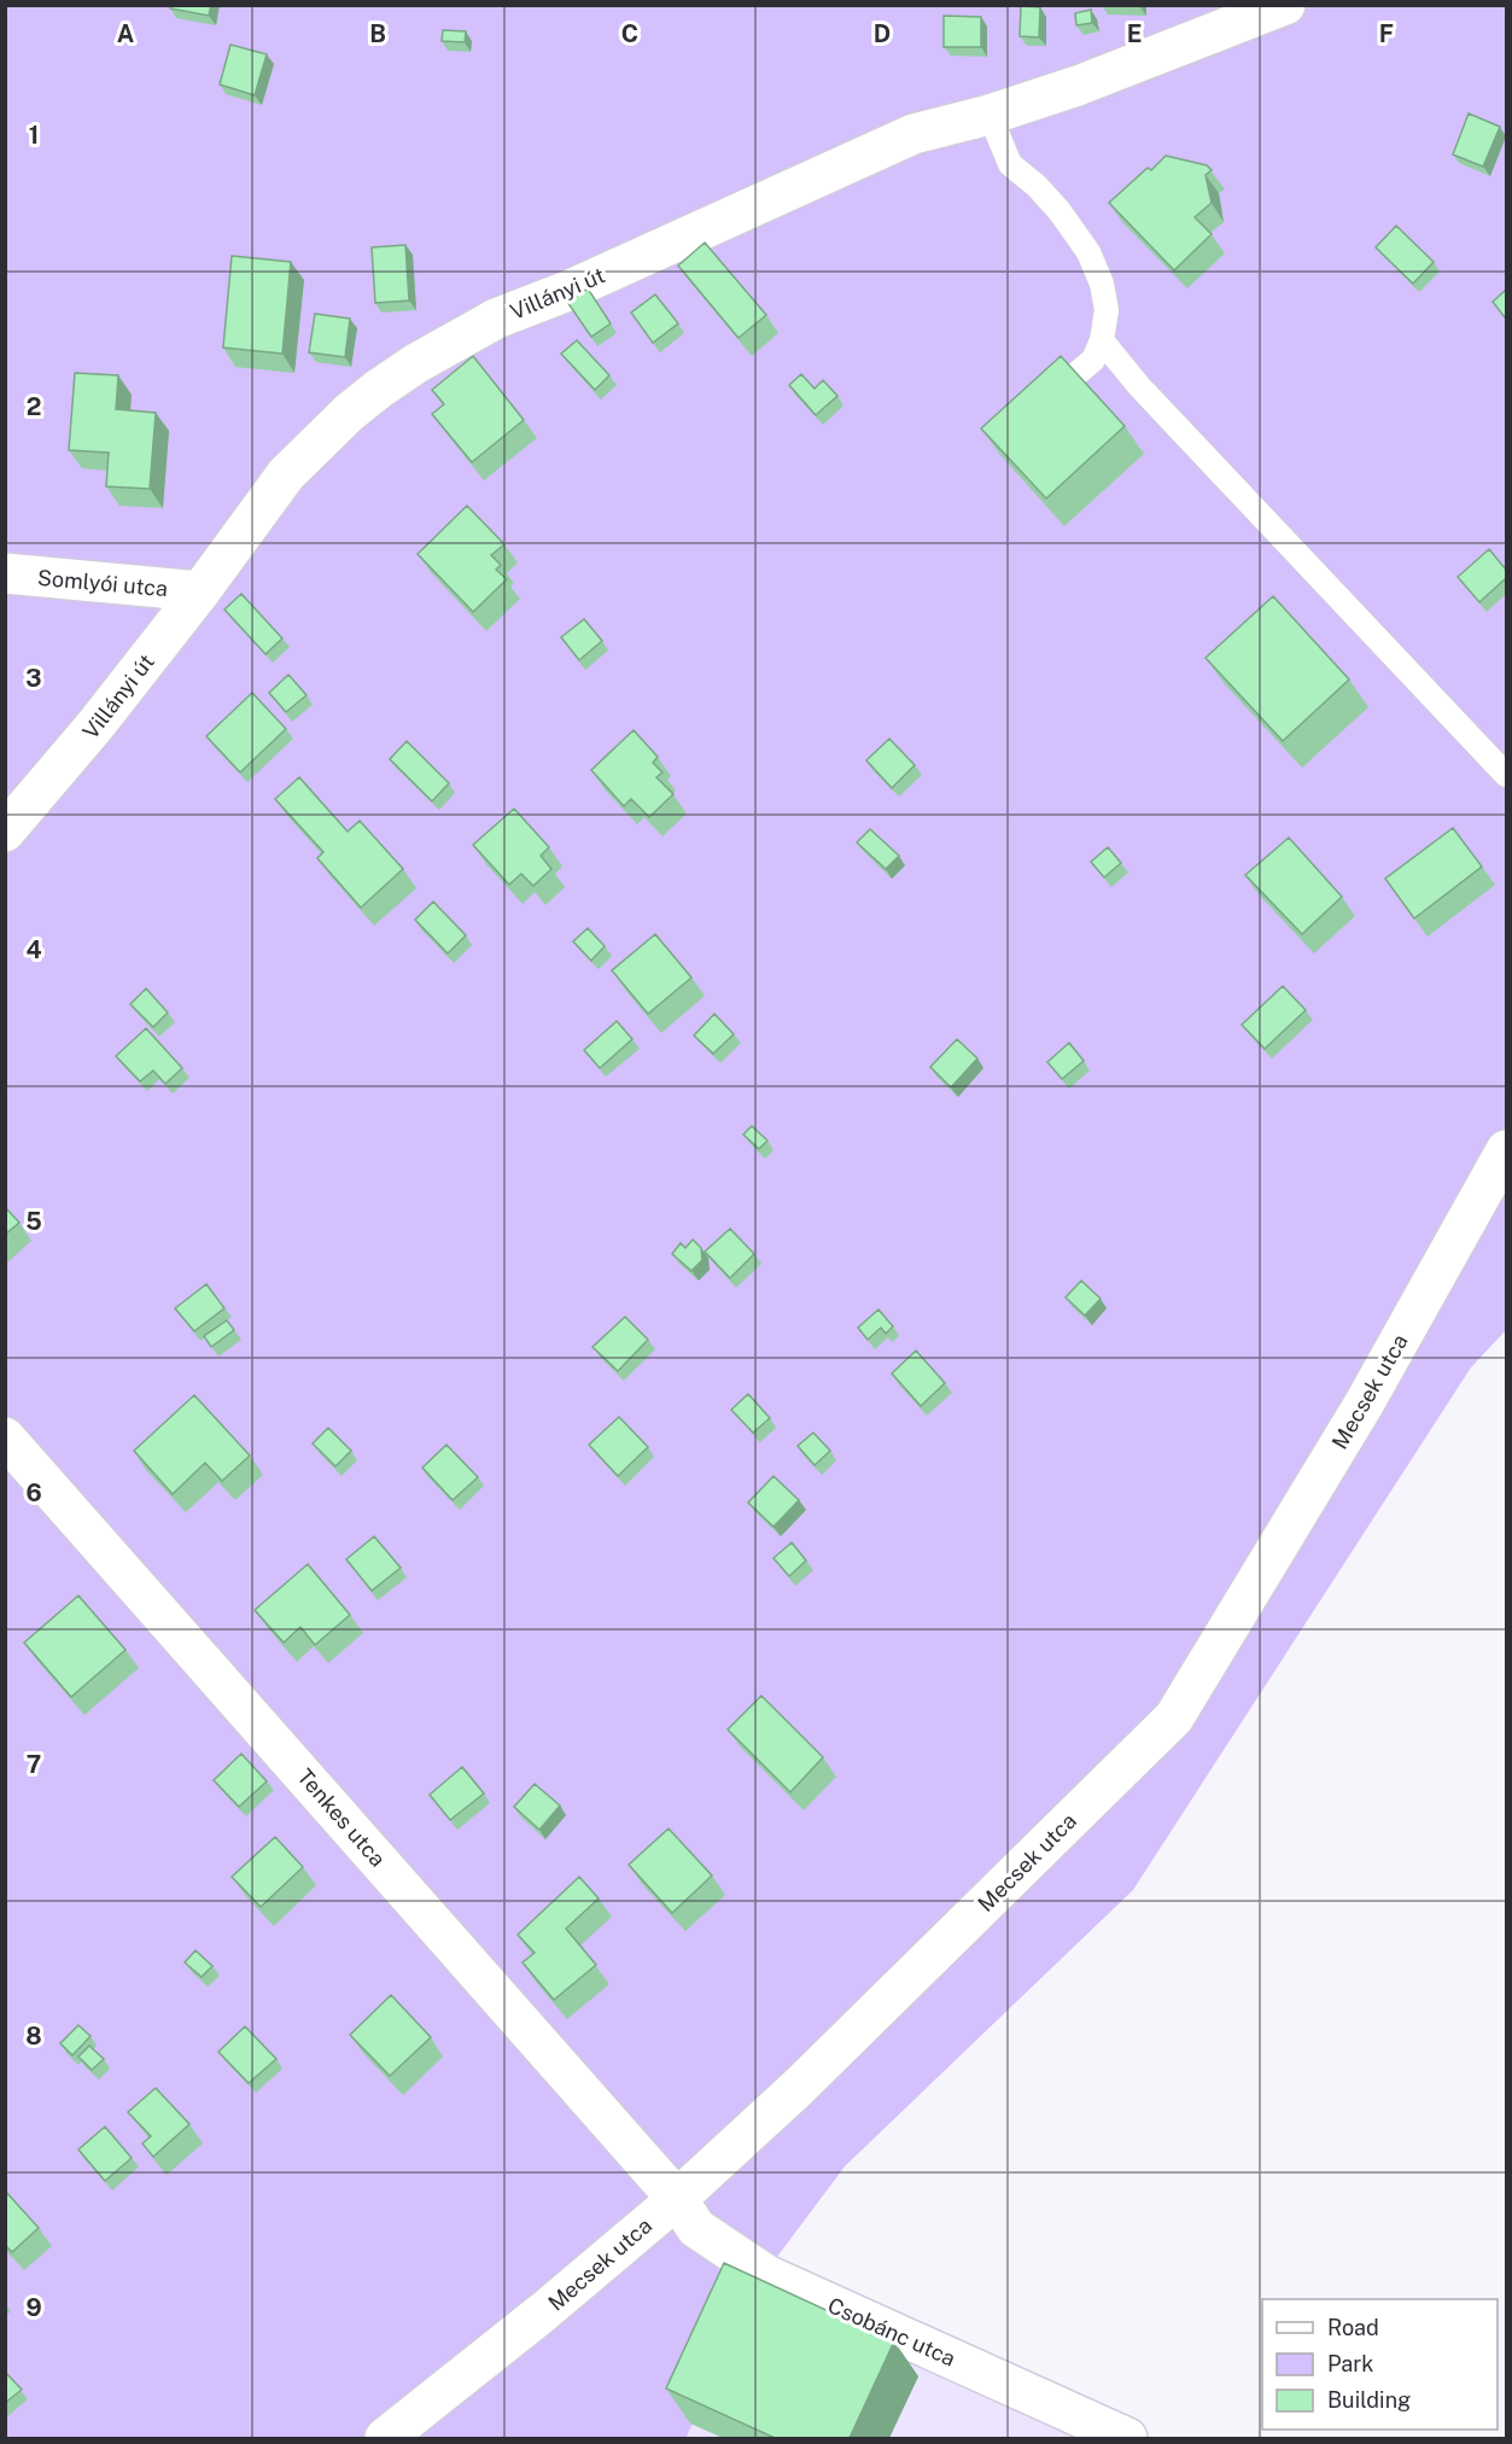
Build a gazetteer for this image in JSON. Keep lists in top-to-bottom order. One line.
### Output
{"streets":{"street":["Villányi út","Somlyói utca","Mecsek utca","Tenkes utca","Csobánc utca"]},"crossings":[["Villányi út","Somlyói utca"],["Mecsek utca","Tenkes utca"],["Mecsek utca","Csobánc utca"],["Tenkes utca","Csobánc utca"]],"legend":["Road","Park","Building"],"grid":{"columns":["A","B","C","D","E","F"],"rows":["1","2","3","4","5","6","7","8","9"]}}
